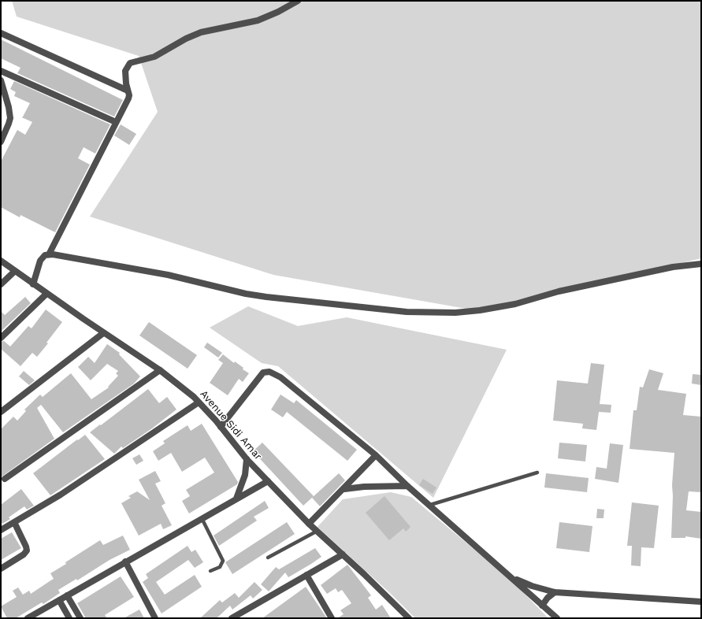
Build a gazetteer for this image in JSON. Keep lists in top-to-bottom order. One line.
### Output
{"streets":{"street":["Avenue Sidi Amar"]}}
